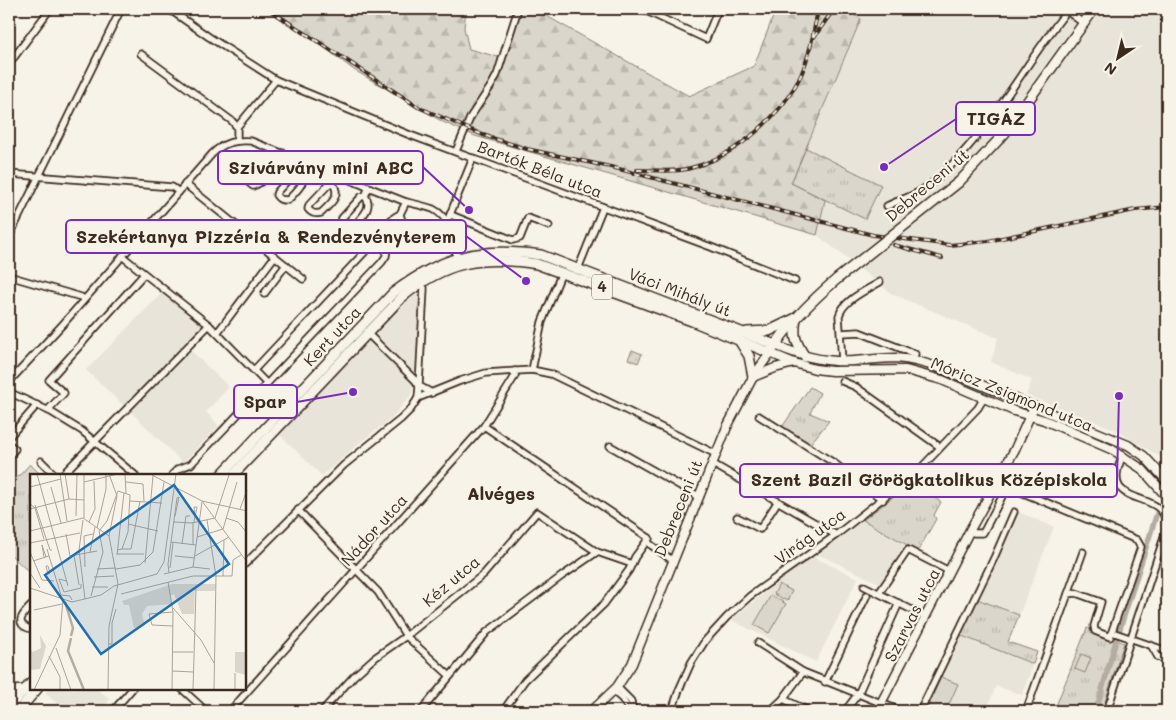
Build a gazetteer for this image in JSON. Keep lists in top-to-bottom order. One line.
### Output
{"streets":{"main road":["Debreceni út","4","Váci Mihály út","Kert utca","Móricz Zsigmond utca","Szarvas utca"],"street":["Bartók Béla utca","Nádor utca","Virág utca","Kéz utca"]},"crossings":[["Debreceni út","Váci Mihály út"],["Debreceni út","Móricz Zsigmond utca"],["Váci Mihály út","Kert utca"],["Váci Mihály út","Móricz Zsigmond utca"],["Móricz Zsigmond utca","Virág utca"],["Móricz Zsigmond utca","Szarvas utca"]],"districts":["Alvéges"],"places":["TIGÁZ","Szivárvány mini ABC","Szekértanya Pizzéria & Rendezvényterem","Spar","Szent Bazil Görögkatolikus Középiskola"],"north":"bottom left"}
